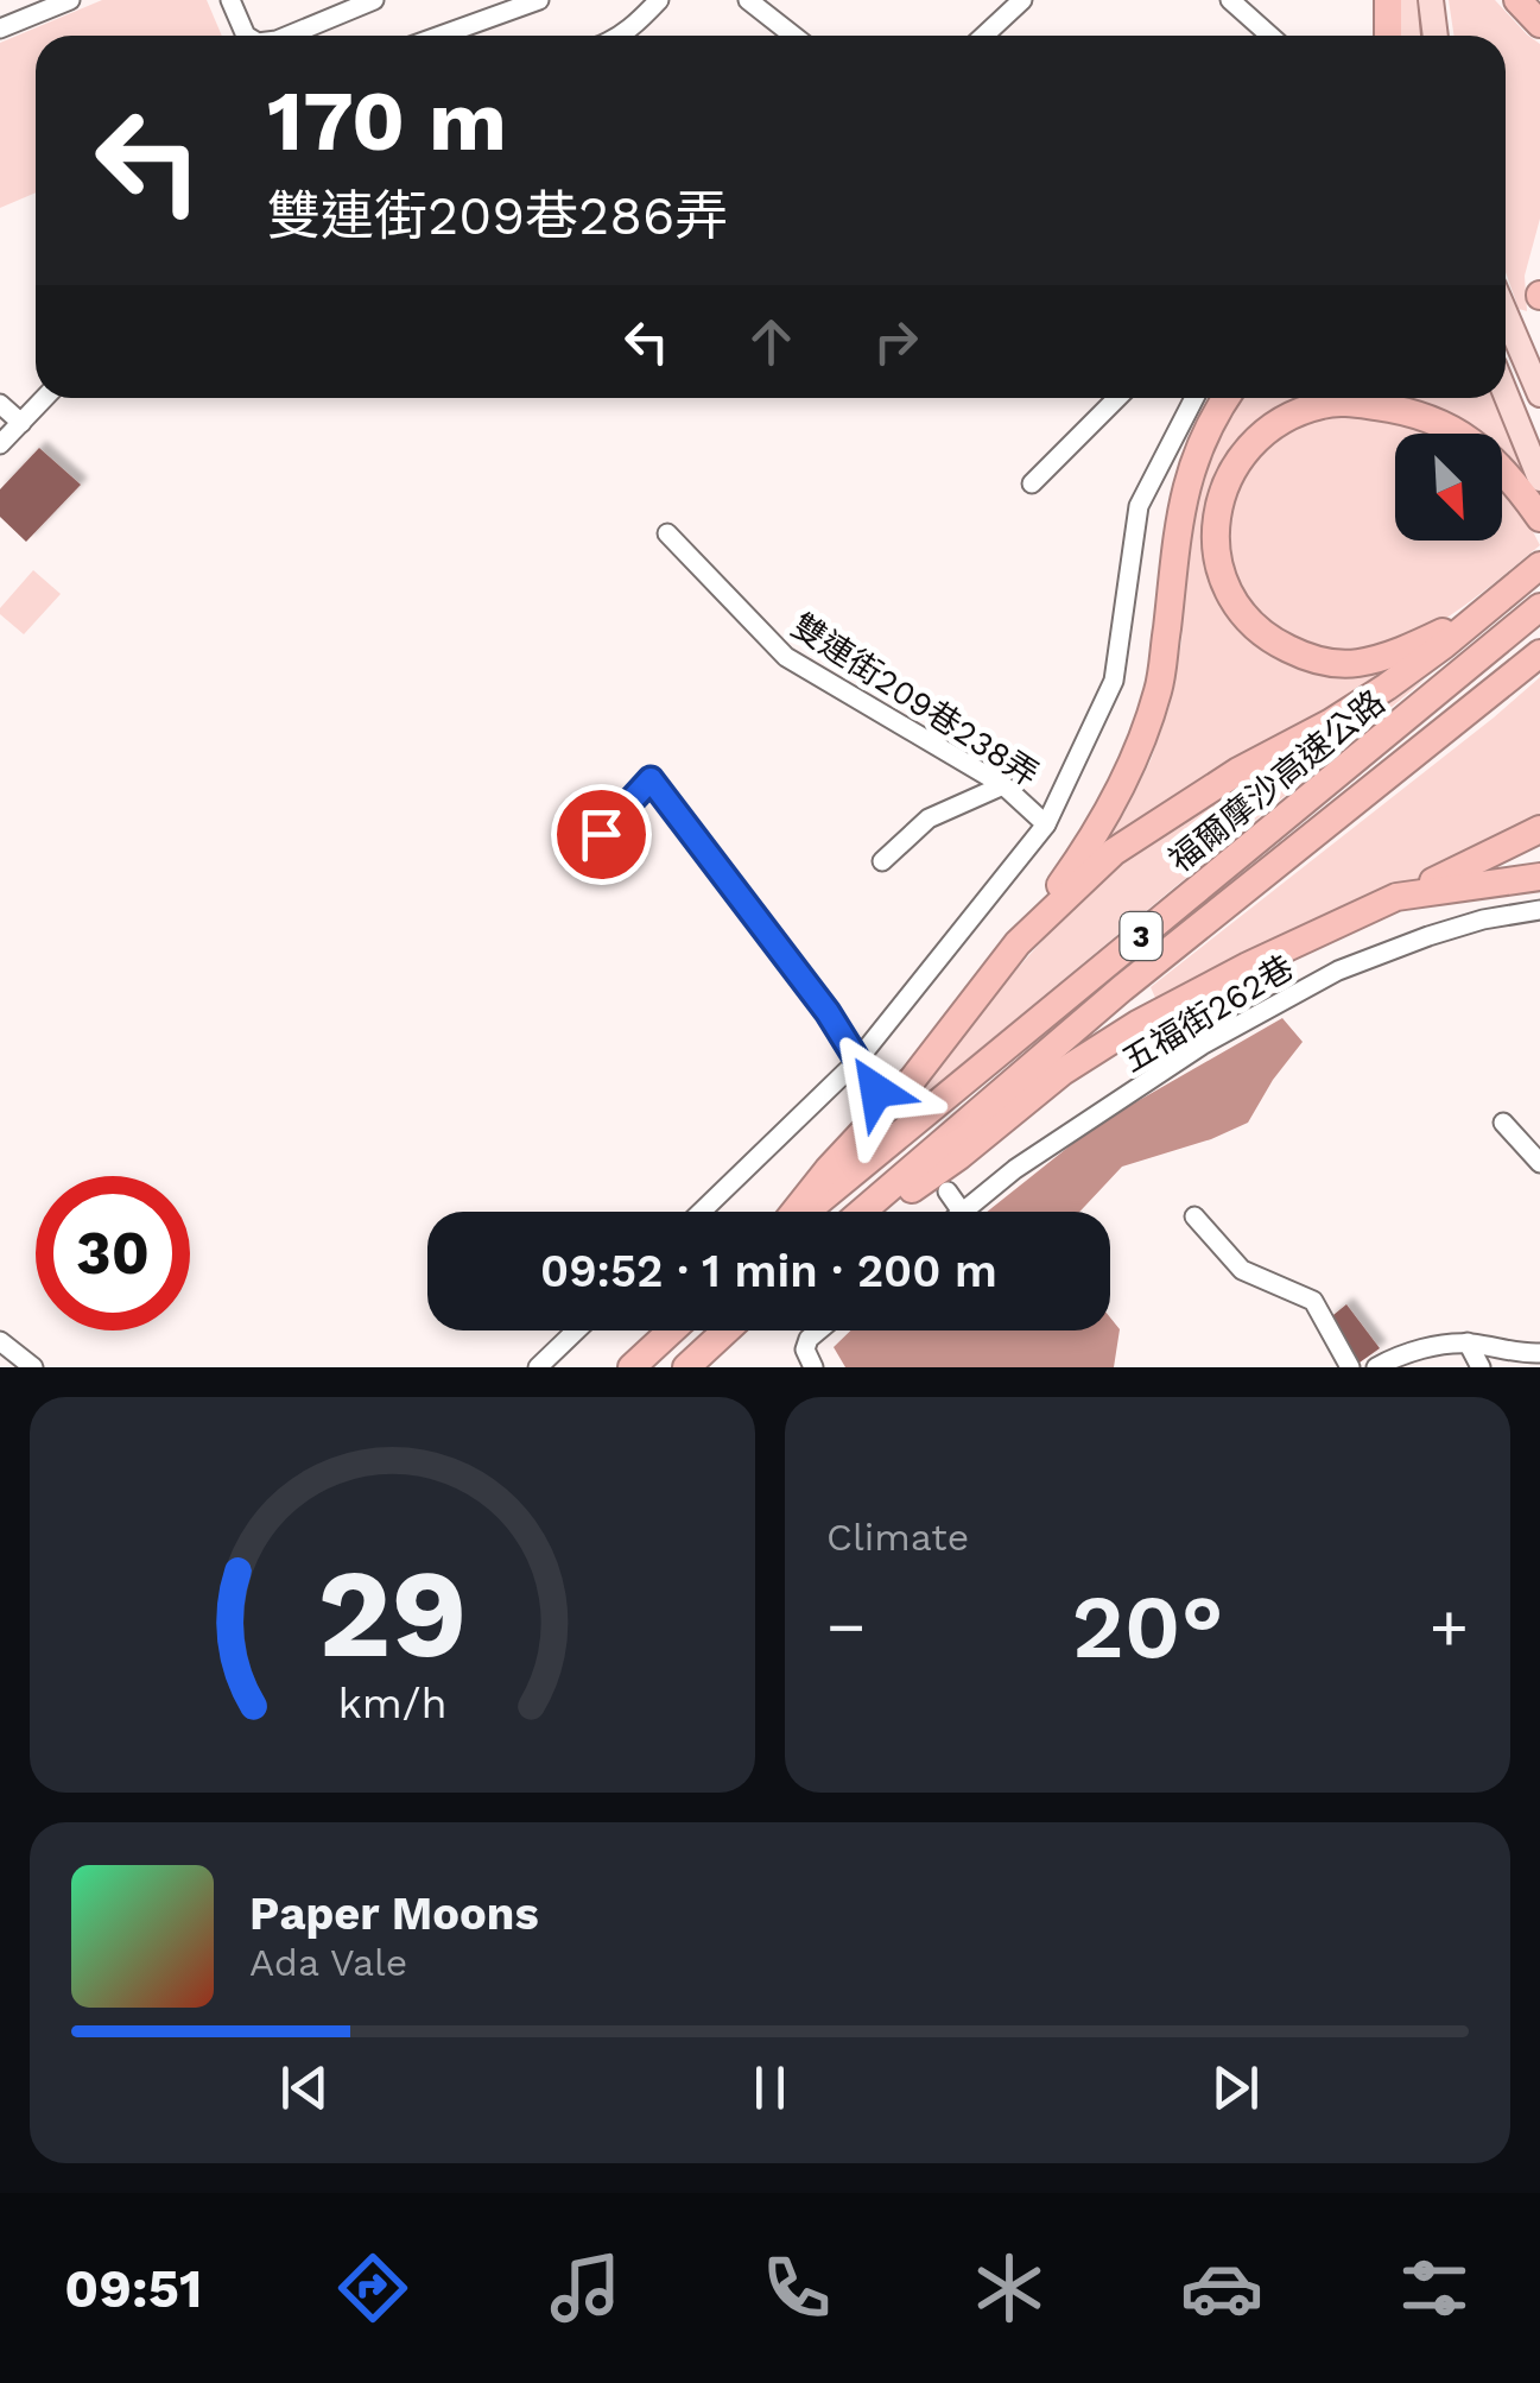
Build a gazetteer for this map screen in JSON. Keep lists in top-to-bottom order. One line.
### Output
{"streets":{"highway":["福爾摩沙高速公路","3"],"street":["雙連街209巷238弄","五福街262巷"]},"north":"bottom right","page":{"turn":["170 m","雙連街209巷286弄"],"limit":"30","trip":"09:52 · 1 min · 200 m","tile":"Climate","heat":["−","20°","+"],"song":["Paper Moons","Ada Vale"],"tabs":"09:51","gauge":["29","km/h"]}}
